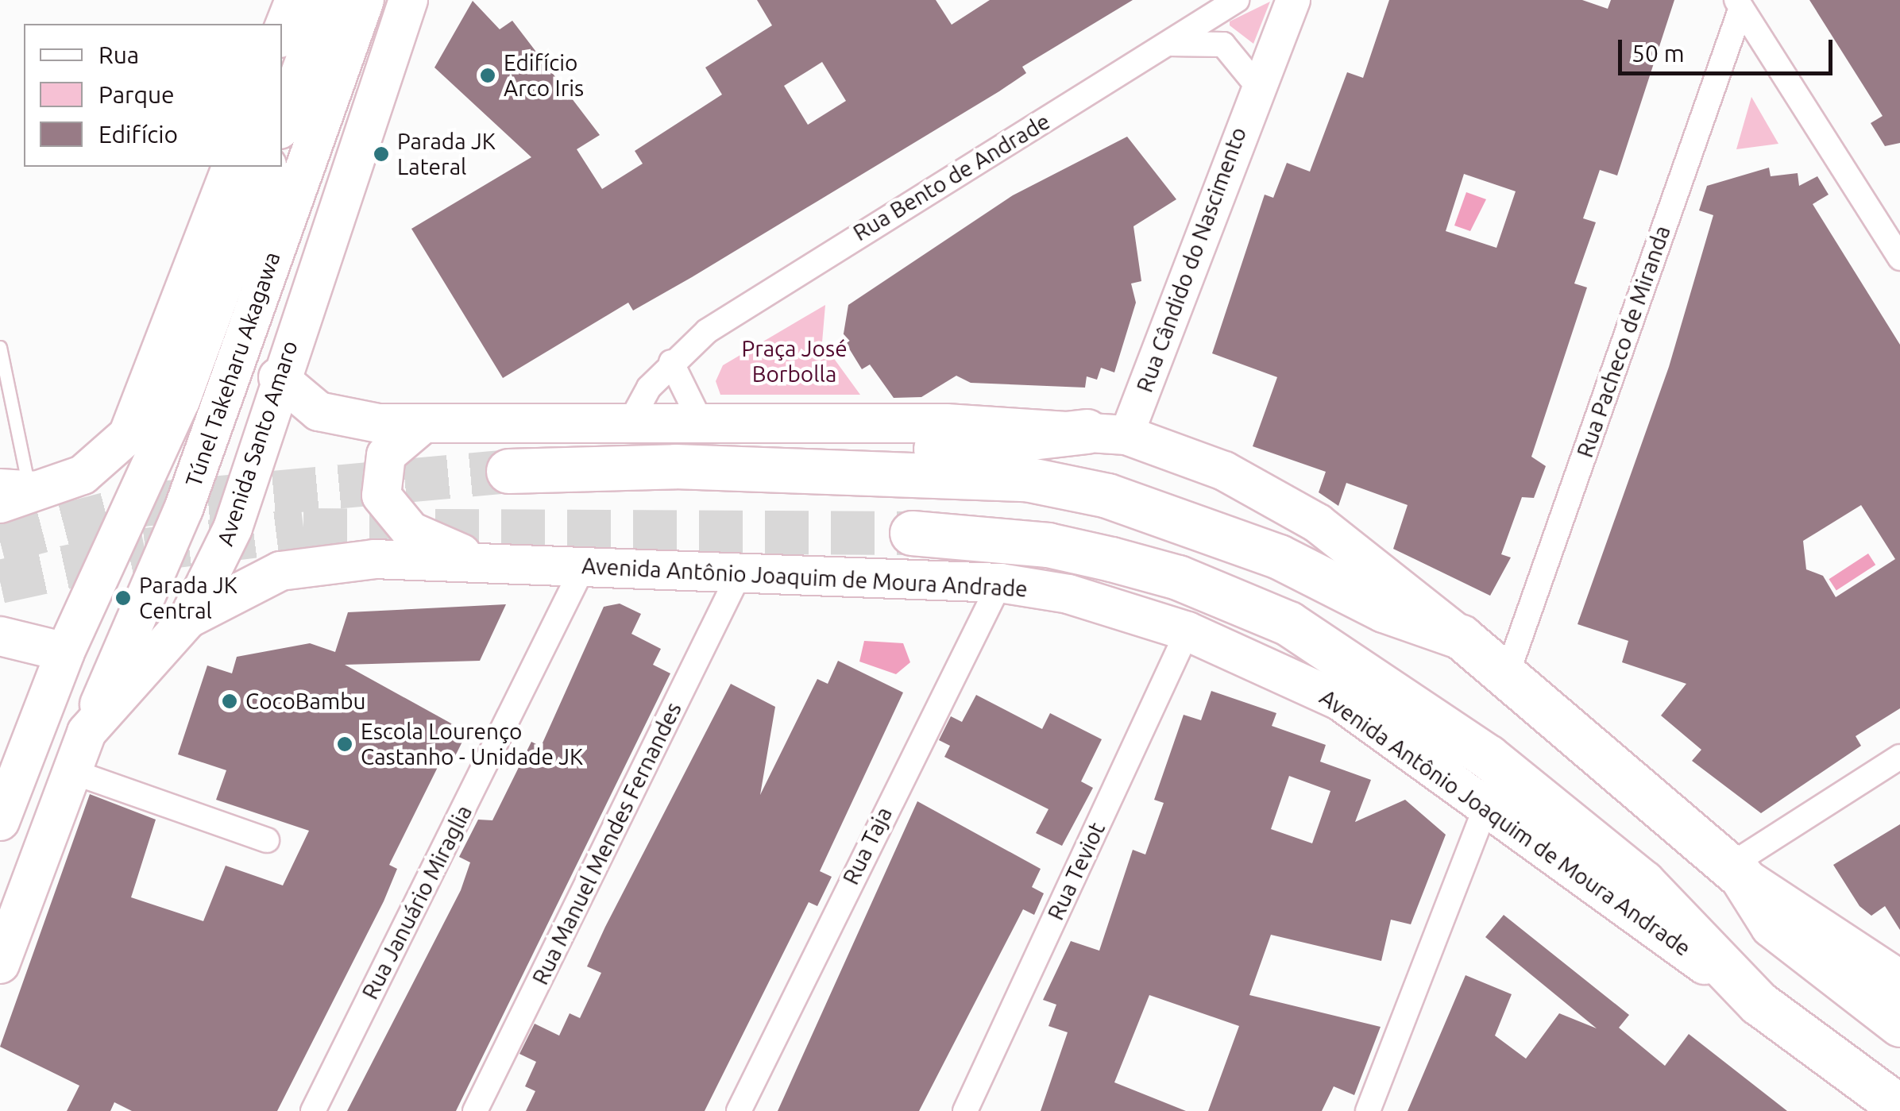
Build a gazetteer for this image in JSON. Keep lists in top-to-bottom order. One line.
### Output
{"streets":{"highway":["Avenida Antônio Joaquim de Moura Andrade"],"main road":["Túnel Takeharu Akagawa","Avenida Santo Amaro"],"street":["Rua Bento de Andrade","Rua Cândido do Nascimento","Rua Pacheco de Miranda","Rua Manuel Mendes Fernandes","Rua Taja","Rua Teviot","Rua Januário Miraglia"]},"crossings":[["Túnel Takeharu Akagawa","Avenida Santo Amaro"],["Avenida Santo Amaro","Avenida Antônio Joaquim de Moura Andrade"],["Avenida Antônio Joaquim de Moura Andrade","Rua Manuel Mendes Fernandes"],["Avenida Antônio Joaquim de Moura Andrade","Rua Taja"],["Avenida Antônio Joaquim de Moura Andrade","Rua Teviot"],["Avenida Antônio Joaquim de Moura Andrade","Rua Januário Miraglia"]],"parks":["Praça José Borbolla"],"places":["Edifício Arco Iris","Parada JK Lateral","Parada JK Central","CocoBambu","Escola Lourenço Castanho - Unidade JK"],"legend":["Rua","Parque","Edifício"],"scale_bar":"50 m"}
